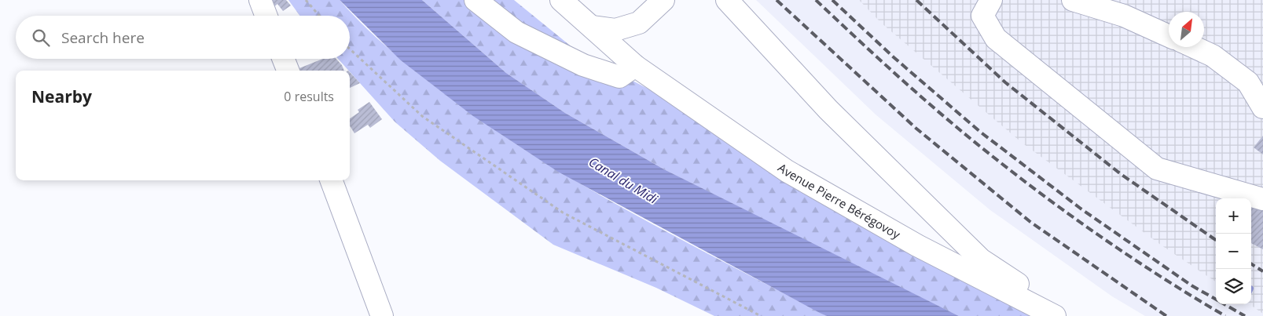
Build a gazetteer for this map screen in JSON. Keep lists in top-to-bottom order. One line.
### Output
{"streets":{"main road":["Avenue Pierre Bérégovoy"]},"water":["Canal du Midi"],"north":"top right","page":{"search":"Search here","heading":["Nearby","0 results"],"map_buttons":["+","−"]}}
